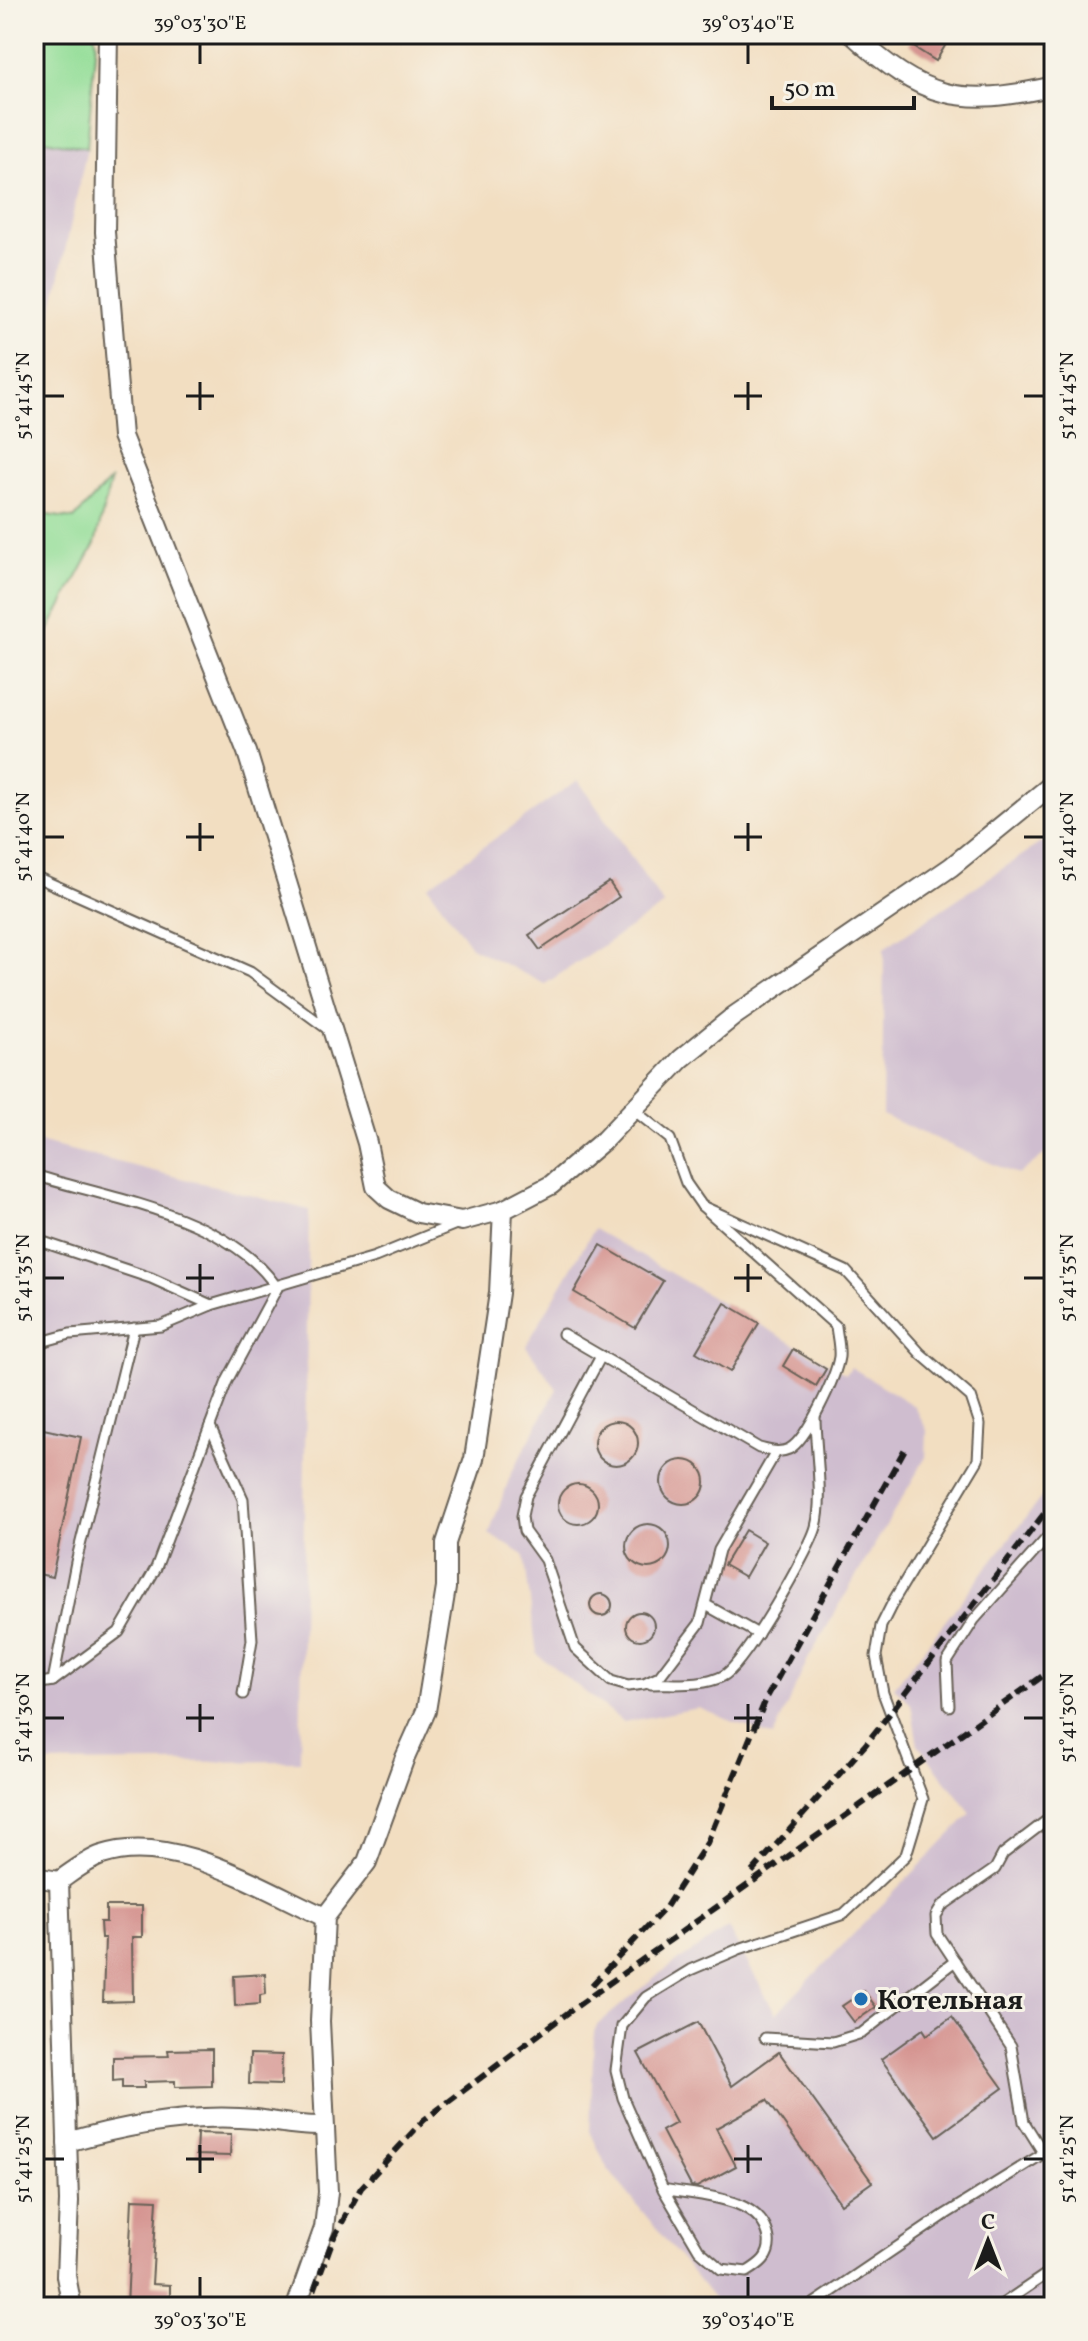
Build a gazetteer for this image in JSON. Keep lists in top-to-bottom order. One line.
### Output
{"places":["Котельная"],"scale_bar":"50 m","north":"top","coordinates":["39°03'30\"E","39°03'40\"E","51°41'45\"N","51°41'40\"N","51°41'35\"N","51°41'30\"N","51°41'25\"N"]}
